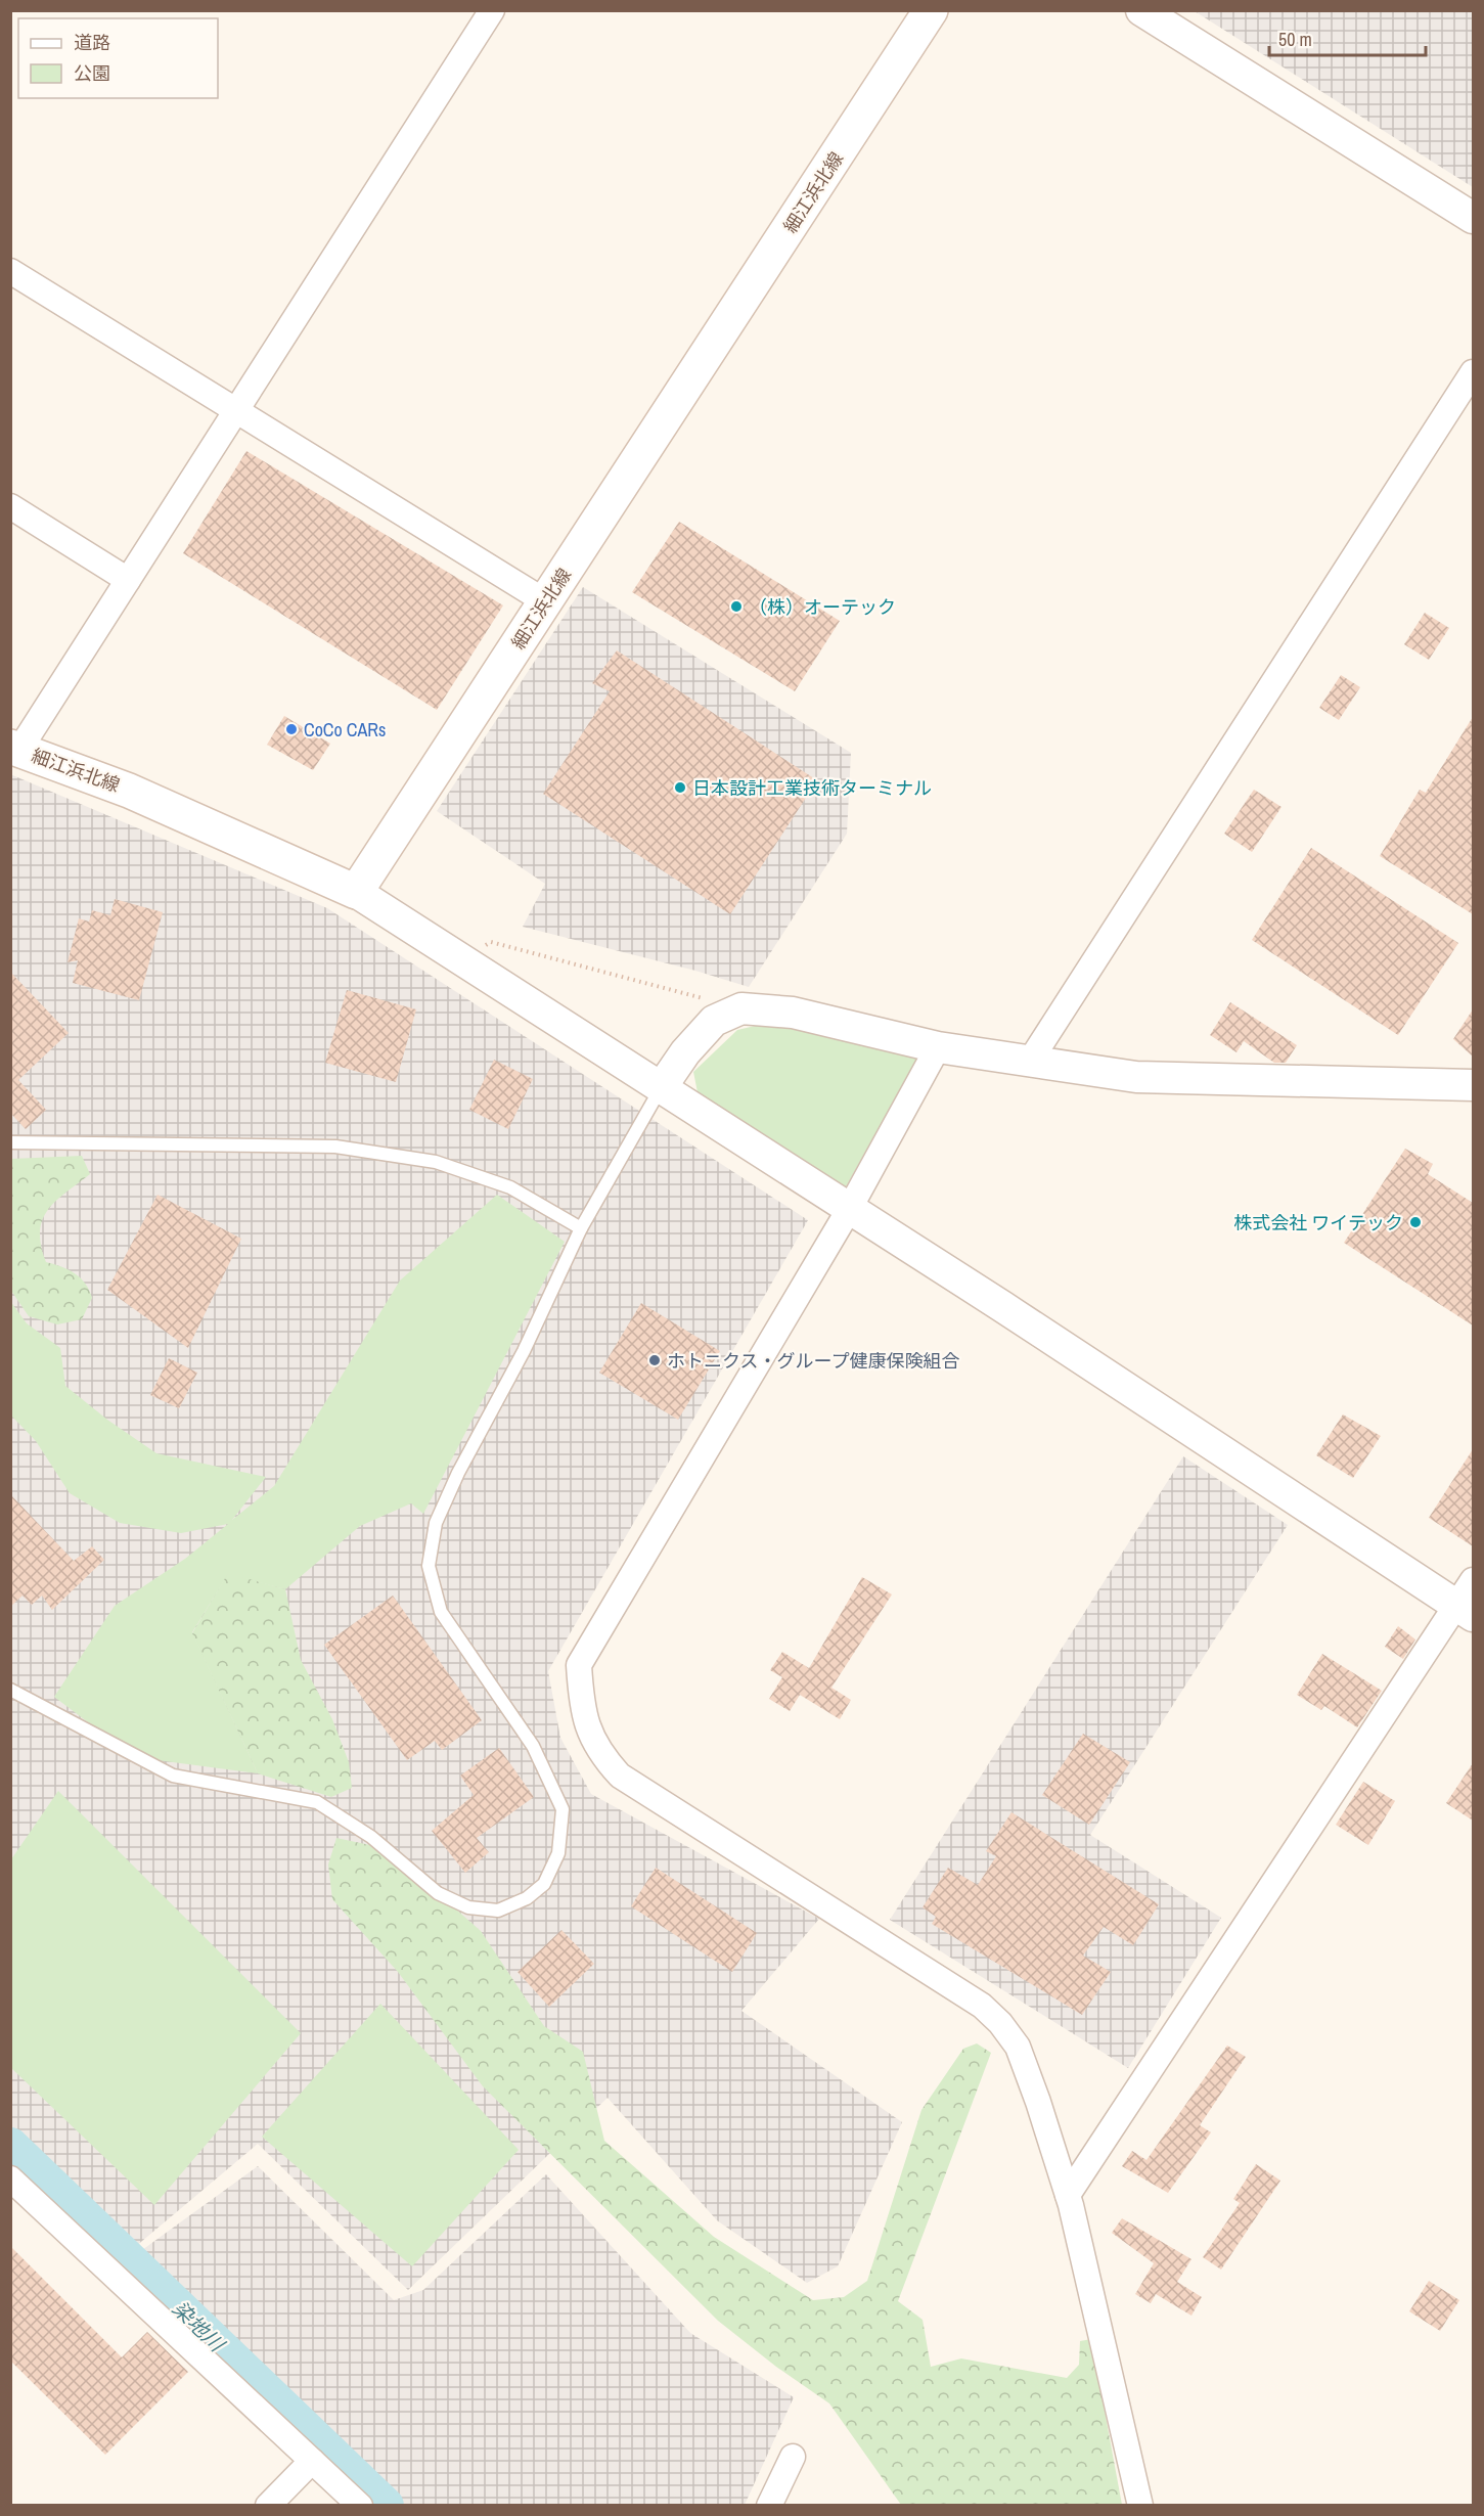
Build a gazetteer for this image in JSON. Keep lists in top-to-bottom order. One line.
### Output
{"streets":{"main road":["細江浜北線"]},"water":["染地川"],"places":["（株）オーテック","CoCo CARs","日本設計工業技術ターミナル","株式会社 ワイテック","ホトニクス・グループ健康保険組合"],"legend":["道路","公園"],"scale_bar":"50 m"}
